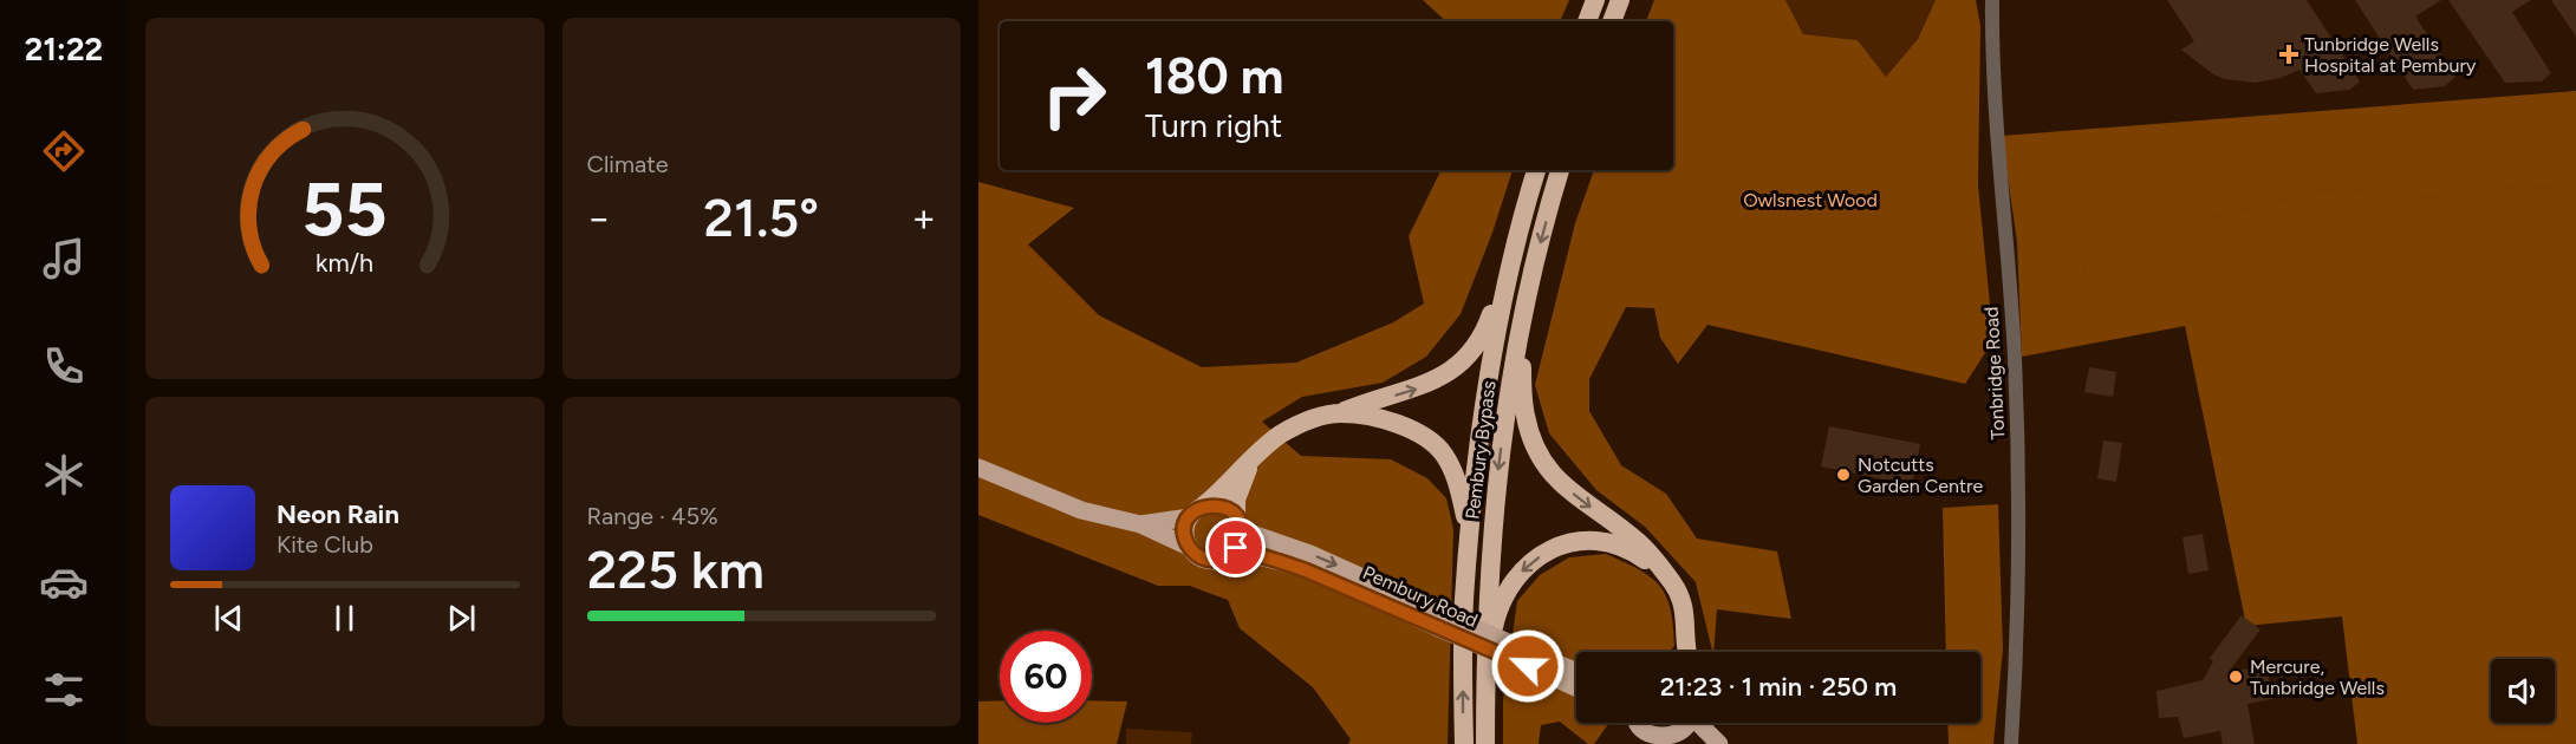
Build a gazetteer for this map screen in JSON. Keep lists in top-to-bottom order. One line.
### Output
{"streets":{"highway":["Pembury Bypass"],"main road":["Pembury Road"],"street":["Tonbridge Road"]},"parks":["Owlsnest Wood"],"places":{"health":["Tunbridge Wells Hospital at Pembury"],"other":["Notcutts Garden Centre","Mercure, Tunbridge Wells"]},"page":{"tabs":"21:22","tile":["Climate",["Range · 45%","225 km"]],"turn":["180 m","Turn right"],"heat":["−","21.5°","+"],"song":["Neon Rain","Kite Club"],"limit":"60","trip":"21:23 · 1 min · 250 m","gauge":["55","km/h"]}}
